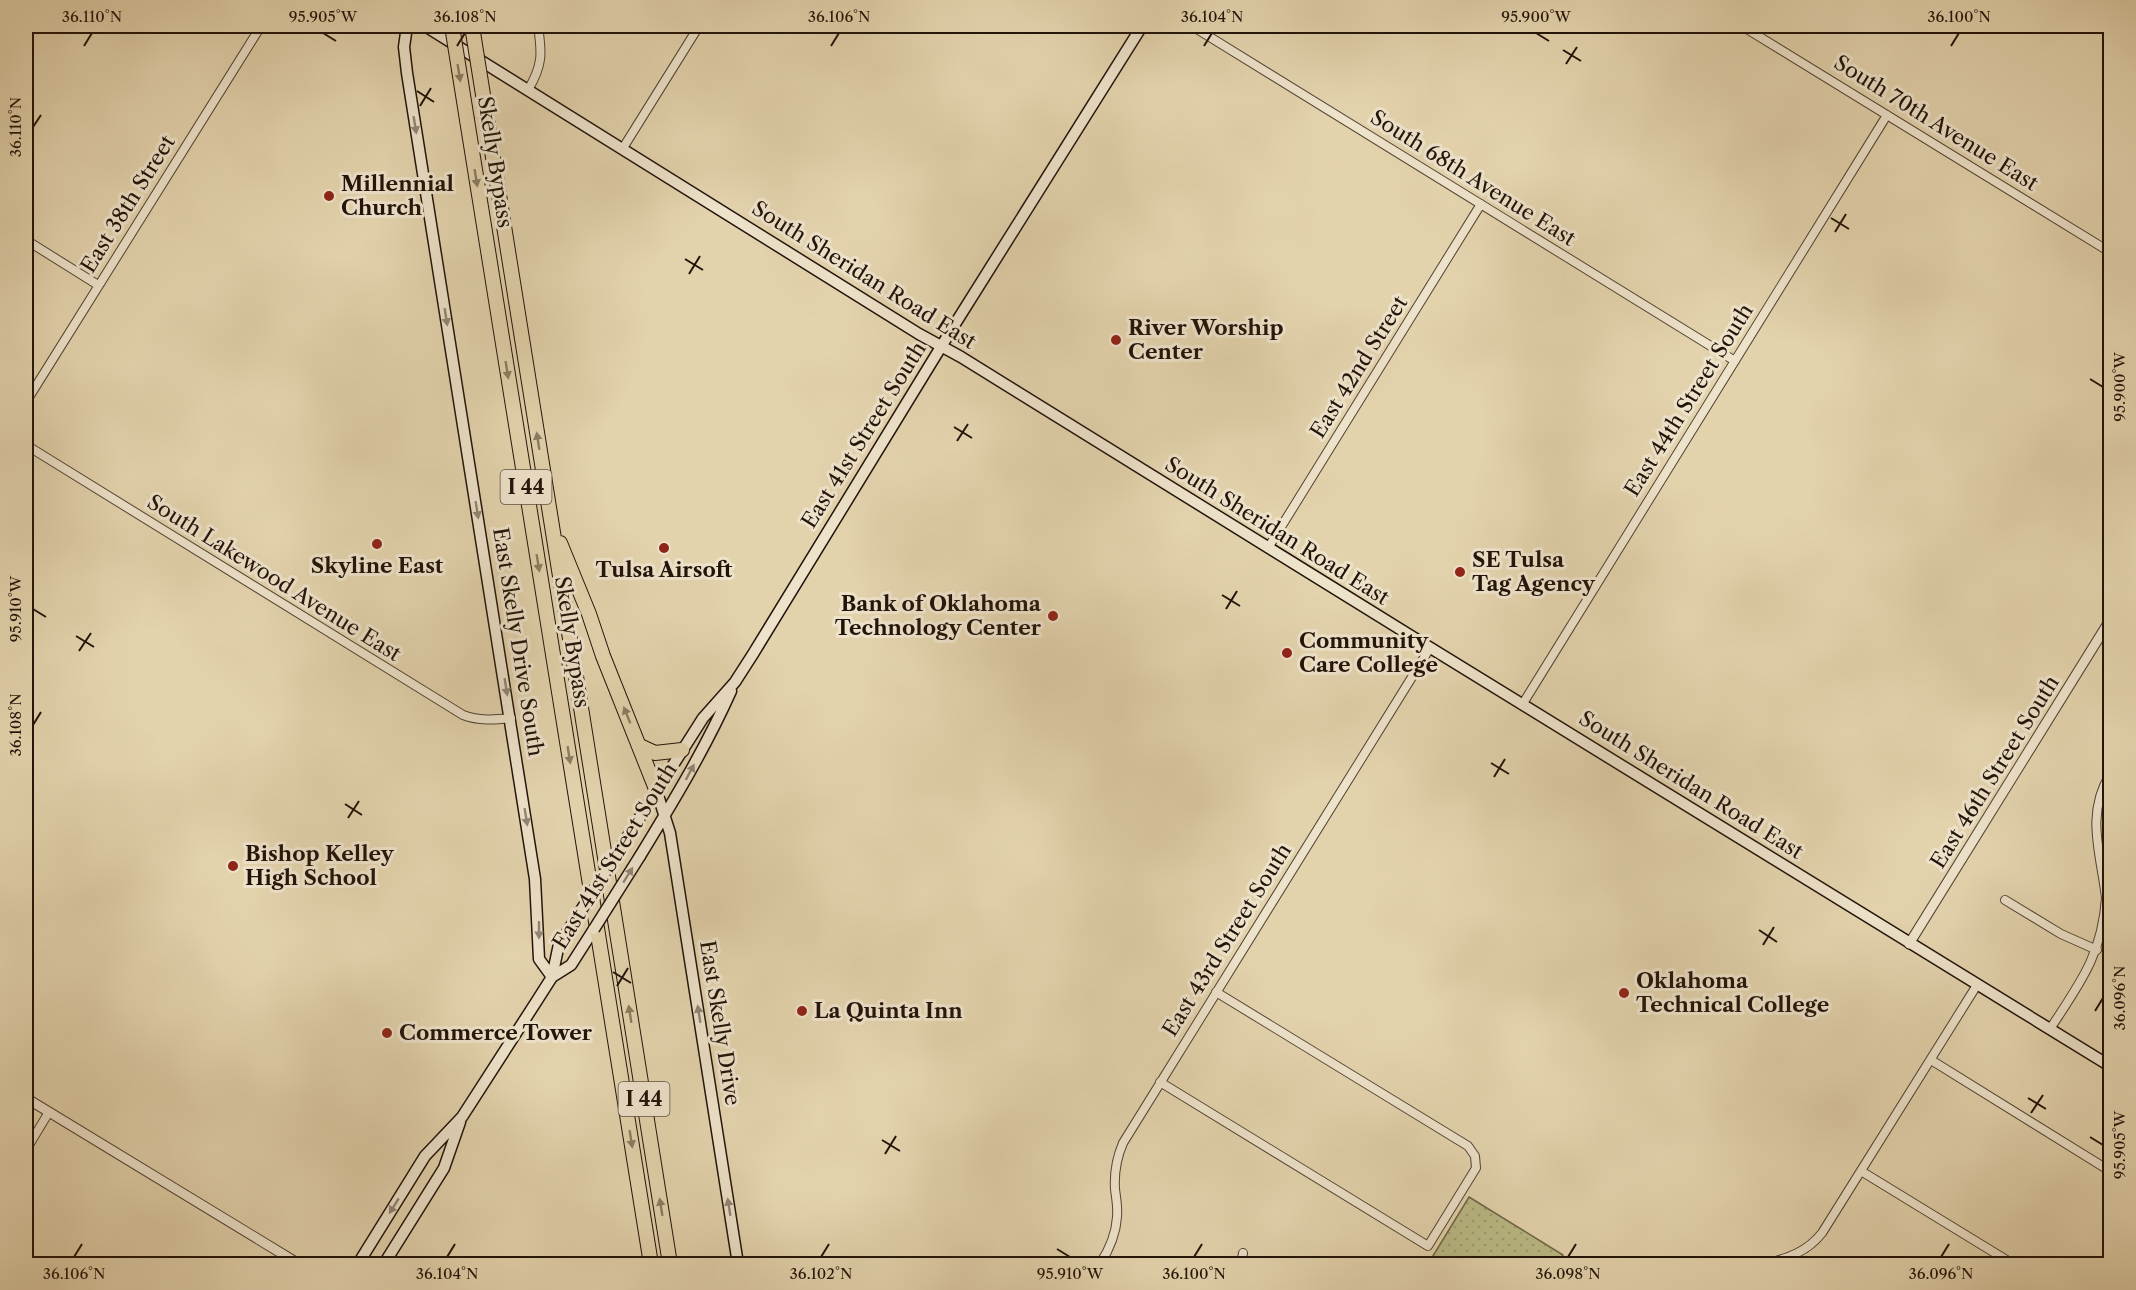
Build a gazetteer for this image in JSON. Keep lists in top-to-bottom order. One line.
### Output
{"streets":{"highway":["Skelly Bypass","I 44"],"main road":["South Sheridan Road East","East 41st Street South","East Skelly Drive South","East Skelly Drive"],"street":["South 70th Avenue East","South 68th Avenue East","East 38th Street","East 42nd Street","East 44th Street South","South Lakewood Avenue East","East 46th Street South","East 43rd Street South"]},"crossings":[["South 70th Avenue East","East 44th Street South"],["South 68th Avenue East","East 42nd Street"],["South 68th Avenue East","East 44th Street South"],["South Sheridan Road East","East 42nd Street"],["South Sheridan Road East","East 44th Street South"],["South Sheridan Road East","East 41st Street South"],["South Sheridan Road East","East 46th Street South"],["South Sheridan Road East","East 43rd Street South"],["East 41st Street South","East Skelly Drive South"],["East 41st Street South","East Skelly Drive"],["South Lakewood Avenue East","East Skelly Drive South"]],"one_way":["East Skelly Drive South","East Skelly Drive"],"places":["Millennial Church","River Worship Center","Skyline East","Tulsa Airsoft","SE Tulsa Tag Agency","Bank of Oklahoma Technology Center","Community Care College","Bishop Kelley High School","Oklahoma Technical College","La Quinta Inn","Commerce Tower"],"coordinates":["36.110°N","95.905°W","36.108°N","36.106°N","36.104°N","95.900°W","36.100°N","95.910°W","36.096°N","36.102°N","36.098°N"]}
